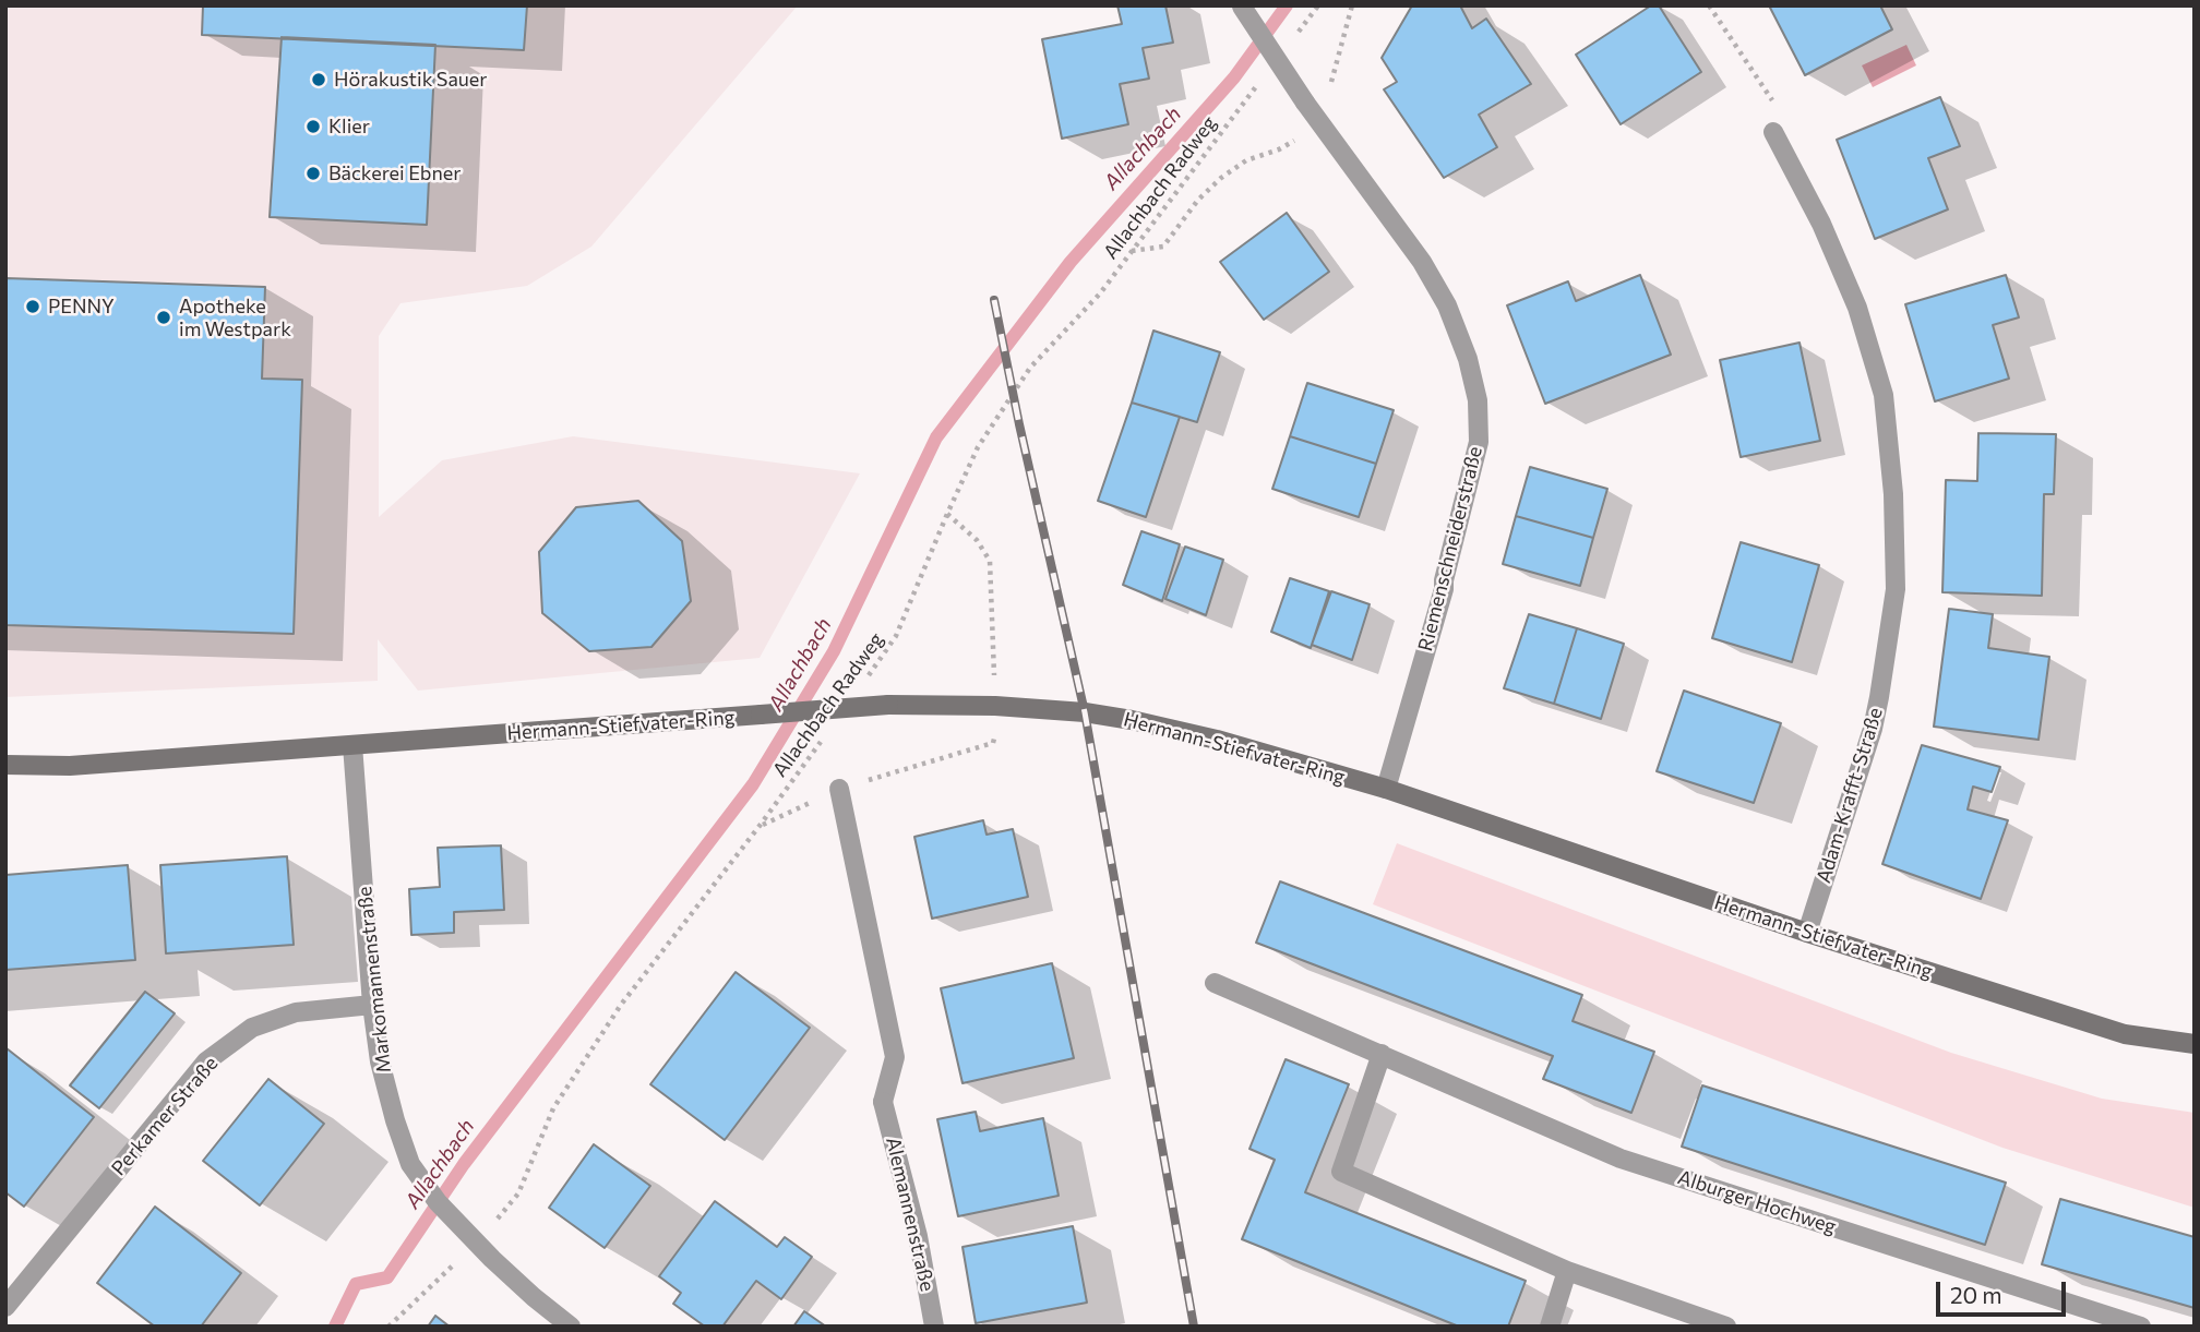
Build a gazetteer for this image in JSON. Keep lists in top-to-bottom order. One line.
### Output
{"streets":{"street":["Riemenschneiderstraße","Hermann-Stiefvater-Ring","Adam-Krafft-Straße","Markomannenstraße","Perkamer Straße","Alburger Hochweg","Alemannenstraße"],"path":["Allachbach Radweg"]},"crossings":[["Allachbach Radweg","Markomannenstraße"],["Riemenschneiderstraße","Hermann-Stiefvater-Ring"],["Hermann-Stiefvater-Ring","Adam-Krafft-Straße"],["Hermann-Stiefvater-Ring","Markomannenstraße"],["Markomannenstraße","Perkamer Straße"]],"water":["Allachbach"],"places":["Hörakustik Sauer","Klier","Bäckerei Ebner","PENNY","Apotheke im Westpark"],"scale_bar":"20 m"}
